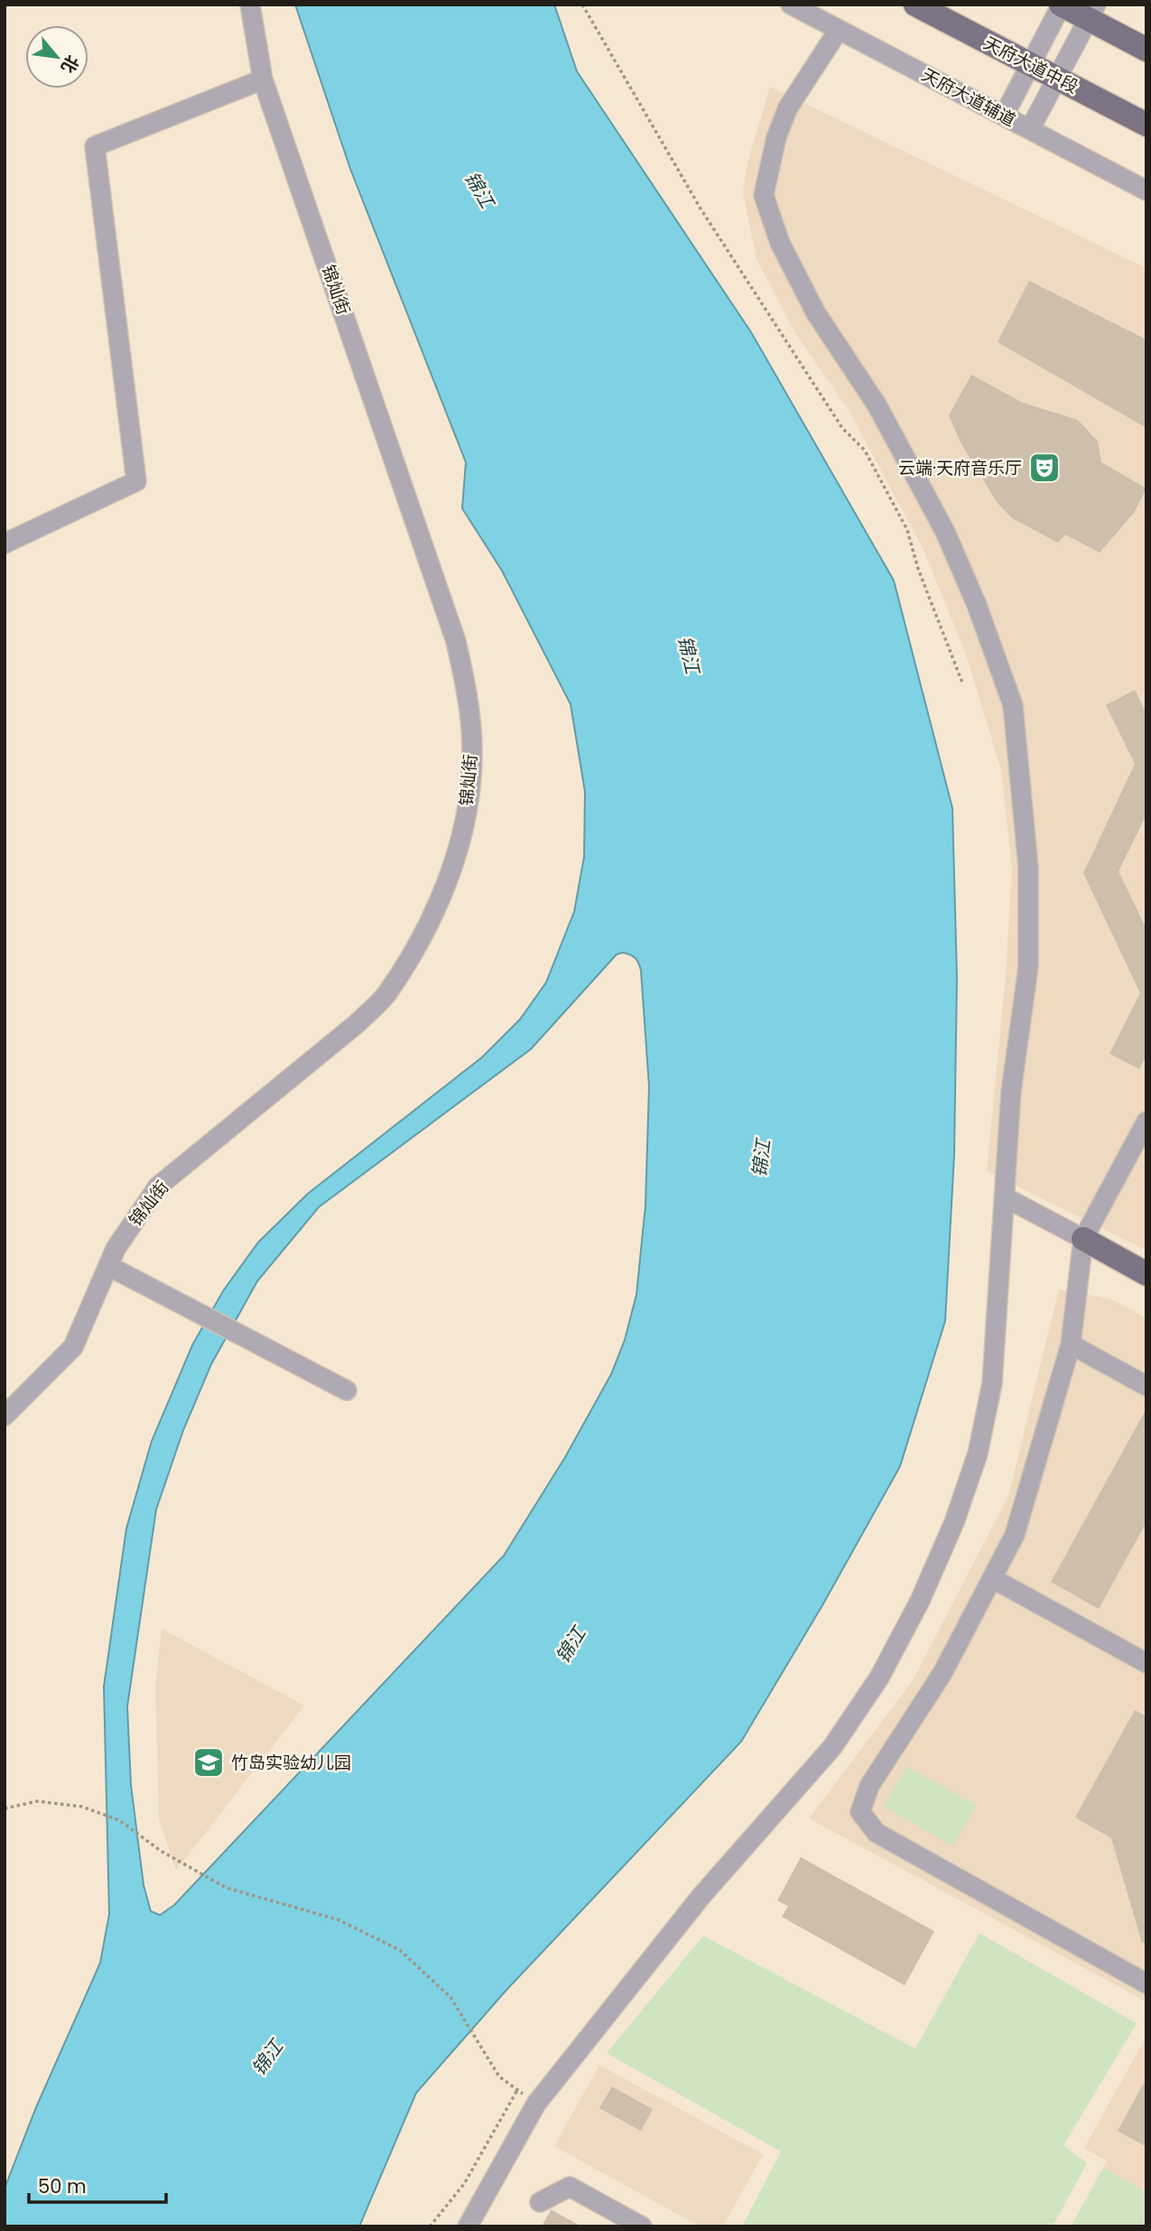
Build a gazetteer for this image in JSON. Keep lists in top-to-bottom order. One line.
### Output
{"streets":{"main road":["天府大道中段"],"street":["天府大道辅道","锦灿街"]},"water":["锦江"],"places":{"theatre":["云端·天府音乐厅"],"school or university":["竹岛实验幼儿园"]},"scale_bar":"50 m","north":"bottom right"}
